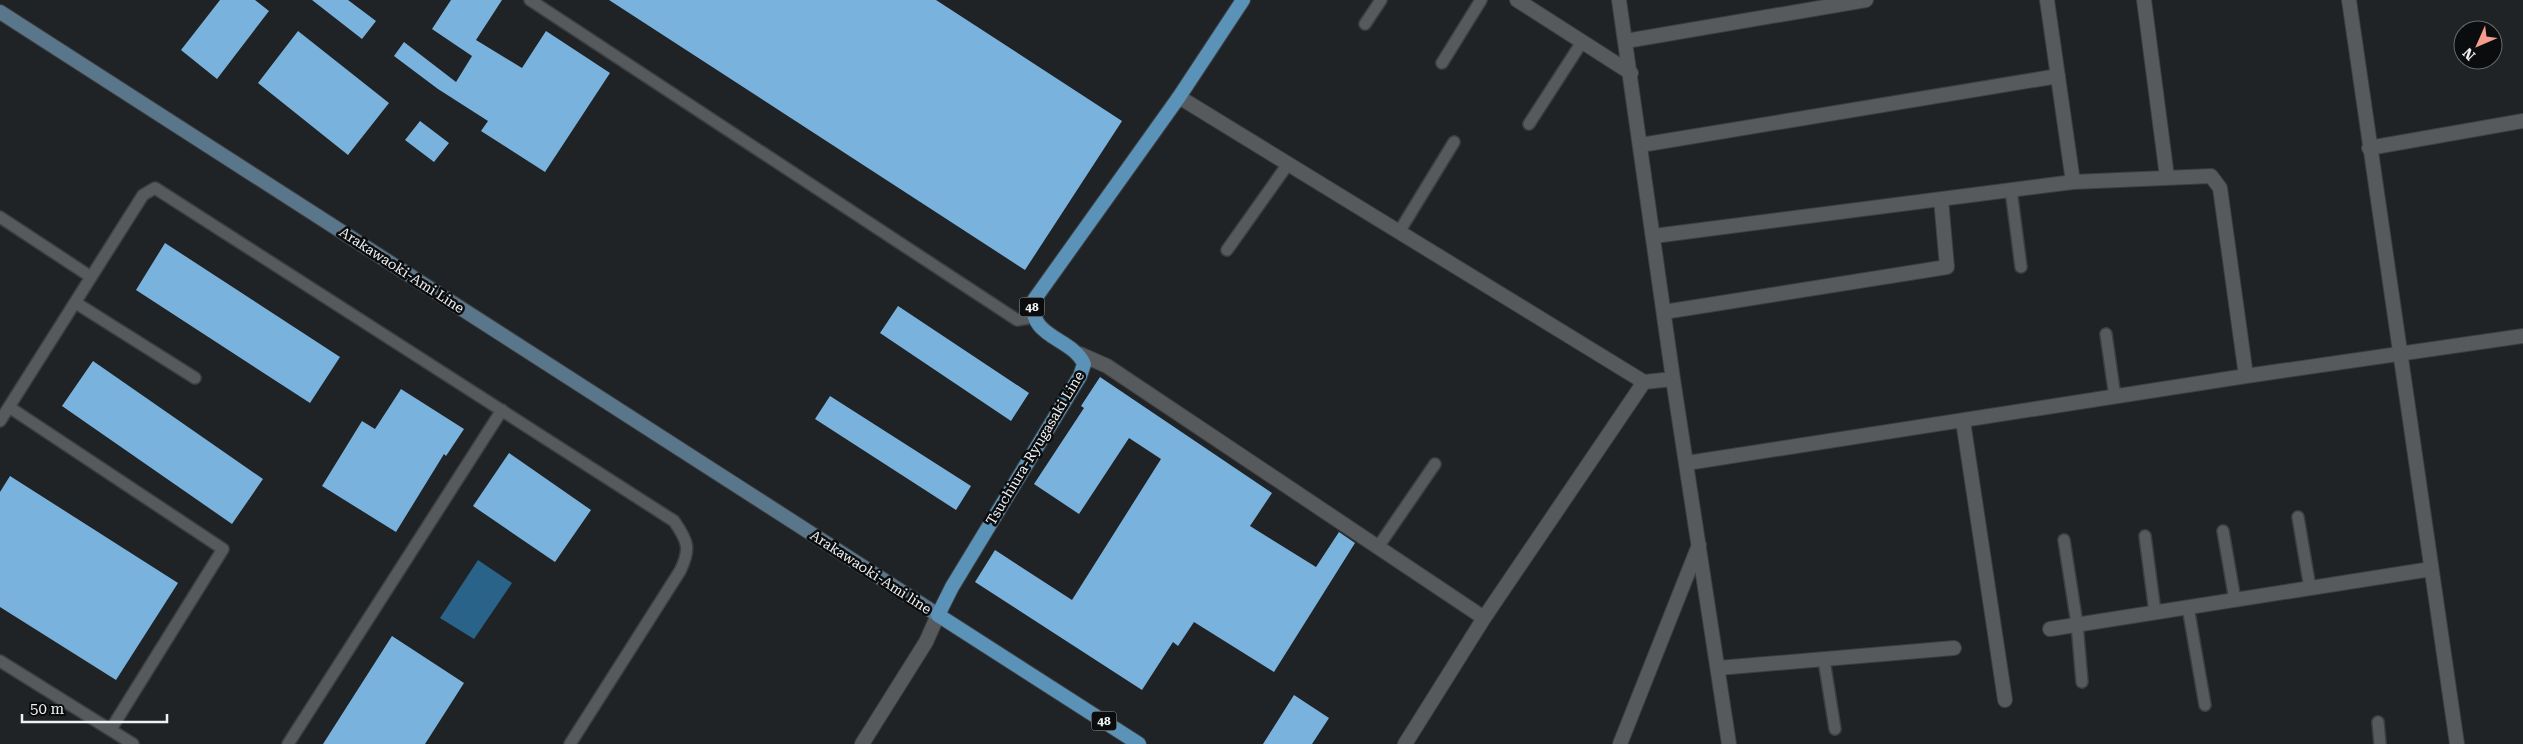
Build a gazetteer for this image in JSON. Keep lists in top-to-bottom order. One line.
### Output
{"streets":{"main road":["48","Tsuchiura-Ryugasaki Line","Arakawaoki-Ami line"]},"crossings":[["48","Tsuchiura-Ryugasaki Line"],["48","Arakawaoki-Ami line"],["Tsuchiura-Ryugasaki Line","Arakawaoki-Ami line"]],"scale_bar":"50 m","north":"bottom left"}
